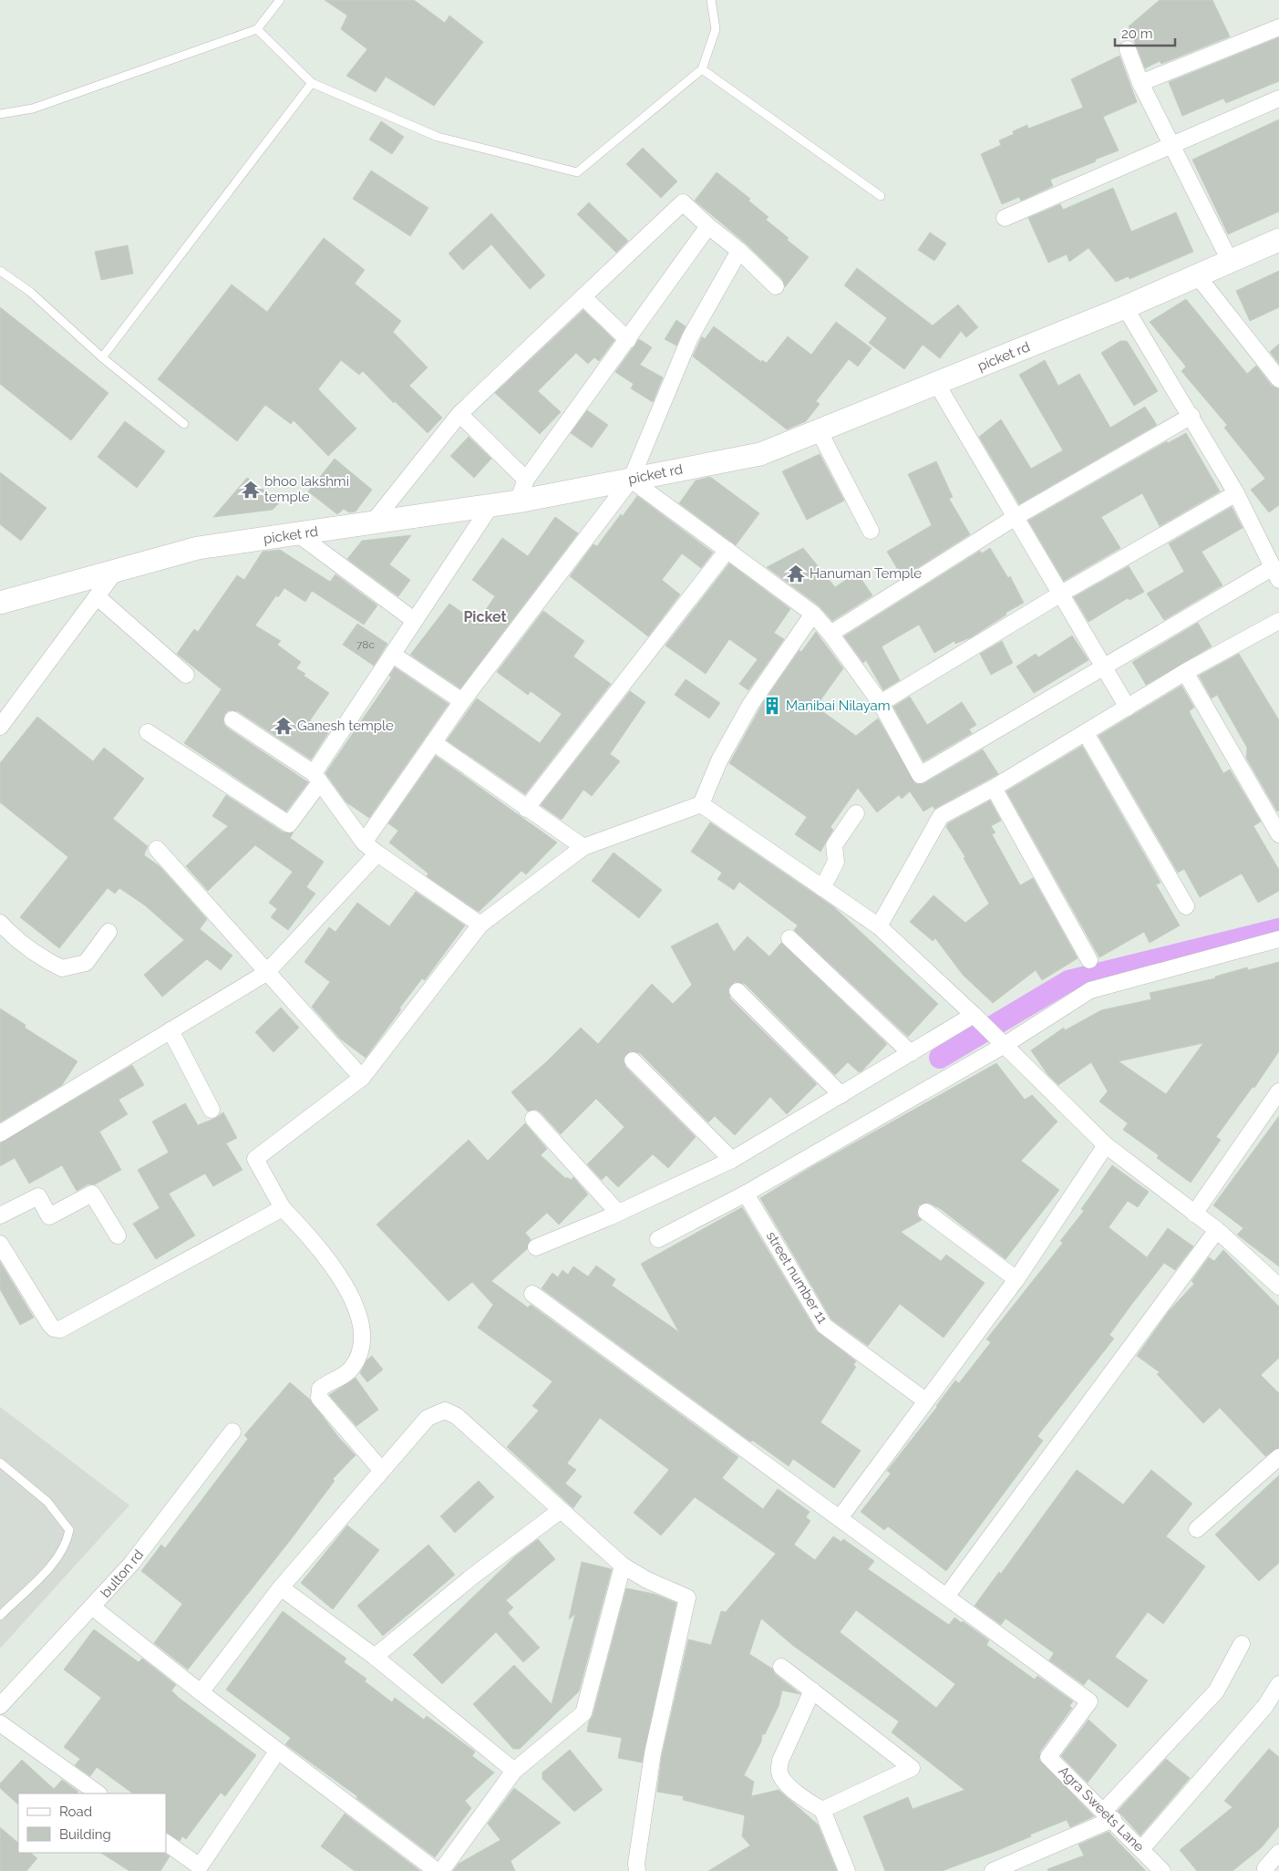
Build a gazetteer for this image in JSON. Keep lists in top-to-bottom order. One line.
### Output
{"streets":{"street":["picket rd","street number 11","bulton rd","Agra Sweets Lane"]},"districts":["Picket"],"places":{"temple":["bhoo lakshmi temple","Hanuman Temple","Ganesh temple"],"building":["Manibai Nilayam"]},"house_numbers":["78c"],"legend":["Road","Building"],"scale_bar":"20 m"}
